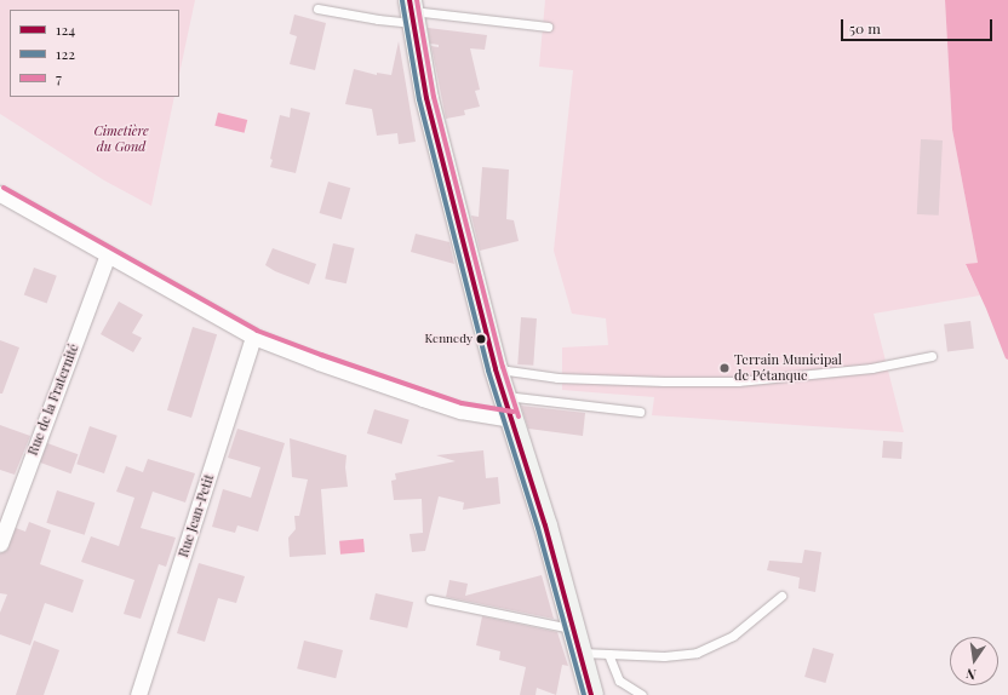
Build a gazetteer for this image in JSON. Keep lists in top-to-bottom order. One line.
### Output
{"streets":{"street":["Rue de la Fraternité","Rue Jean-Petit"]},"parks":["Cimetière du Gond"],"places":["Kennedy","Terrain Municipal de Pétanque"],"lines":["transit line 124","transit line 7","transit line 122"],"legend":["124","122","7"],"scale_bar":"50 m","north":"bottom"}
